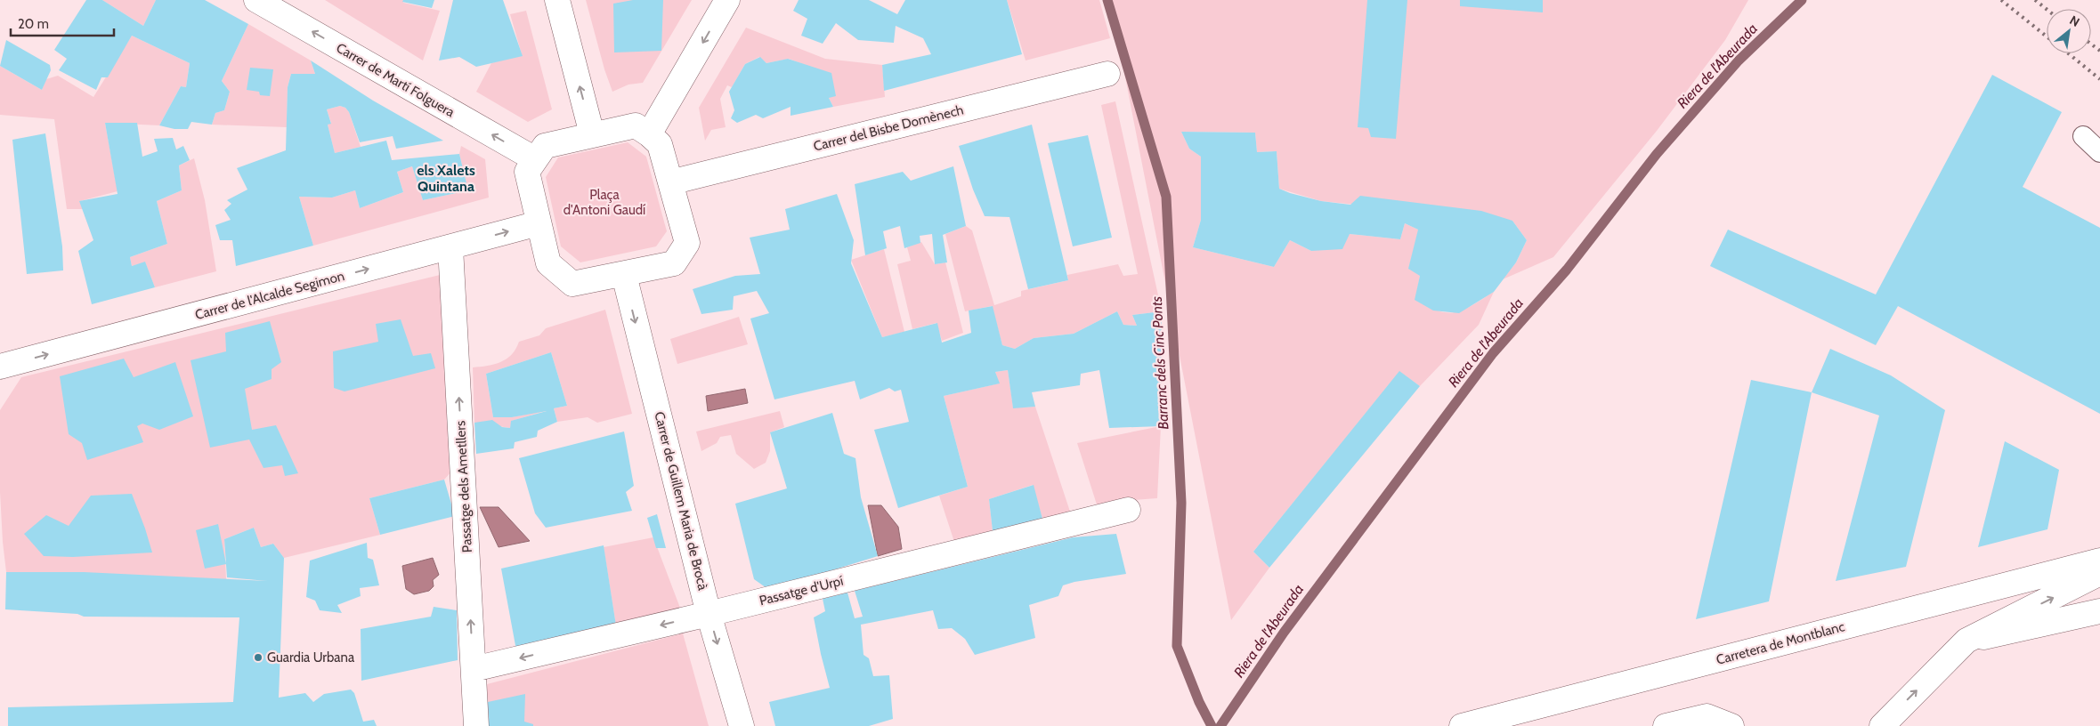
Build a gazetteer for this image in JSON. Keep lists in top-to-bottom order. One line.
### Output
{"streets":{"street":["Carrer de Martí Folguera","Carrer del Bisbe Domènech","Carrer de l'Alcalde Segimon","Passatge dels Ametllers","Carrer de Guillem Maria de Brocà","Passatge d'Urpí","Carretera de Montblanc"]},"crossings":[["Carrer de l'Alcalde Segimon","Passatge dels Ametllers"],["Passatge dels Ametllers","Passatge d'Urpí"],["Carrer de Guillem Maria de Brocà","Passatge d'Urpí"]],"one_way":["Carrer de Martí Folguera","Carrer de l'Alcalde Segimon","Passatge dels Ametllers","Carrer de Guillem Maria de Brocà","Passatge d'Urpí"],"districts":["els Xalets Quintana"],"water":["Riera de l'Abeurada","Barranc dels Cinc Ponts"],"parks":["Plaça d'Antoni Gaudí"],"places":["Guardia Urbana"],"scale_bar":"20 m","north":"top right"}
